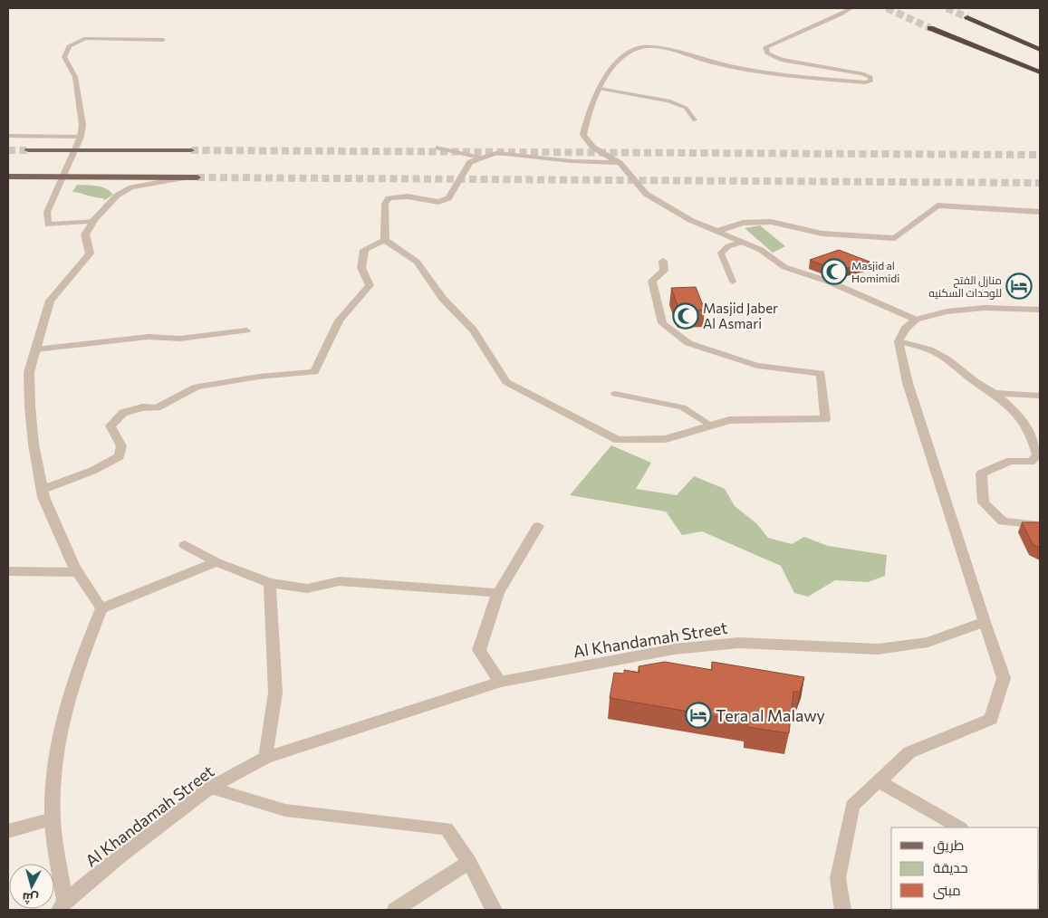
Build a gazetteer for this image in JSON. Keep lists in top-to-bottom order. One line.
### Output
{"streets":{"street":["Al Khandamah Street"]},"places":{"mosque":["Masjid al Homimidi","Masjid Jaber Al Asmari"],"hotel":["منازل الفتح للوحدات السكنيه","Tera al Malawy"]},"legend":["طريق","حديقة","مبنى"],"north":"bottom"}
